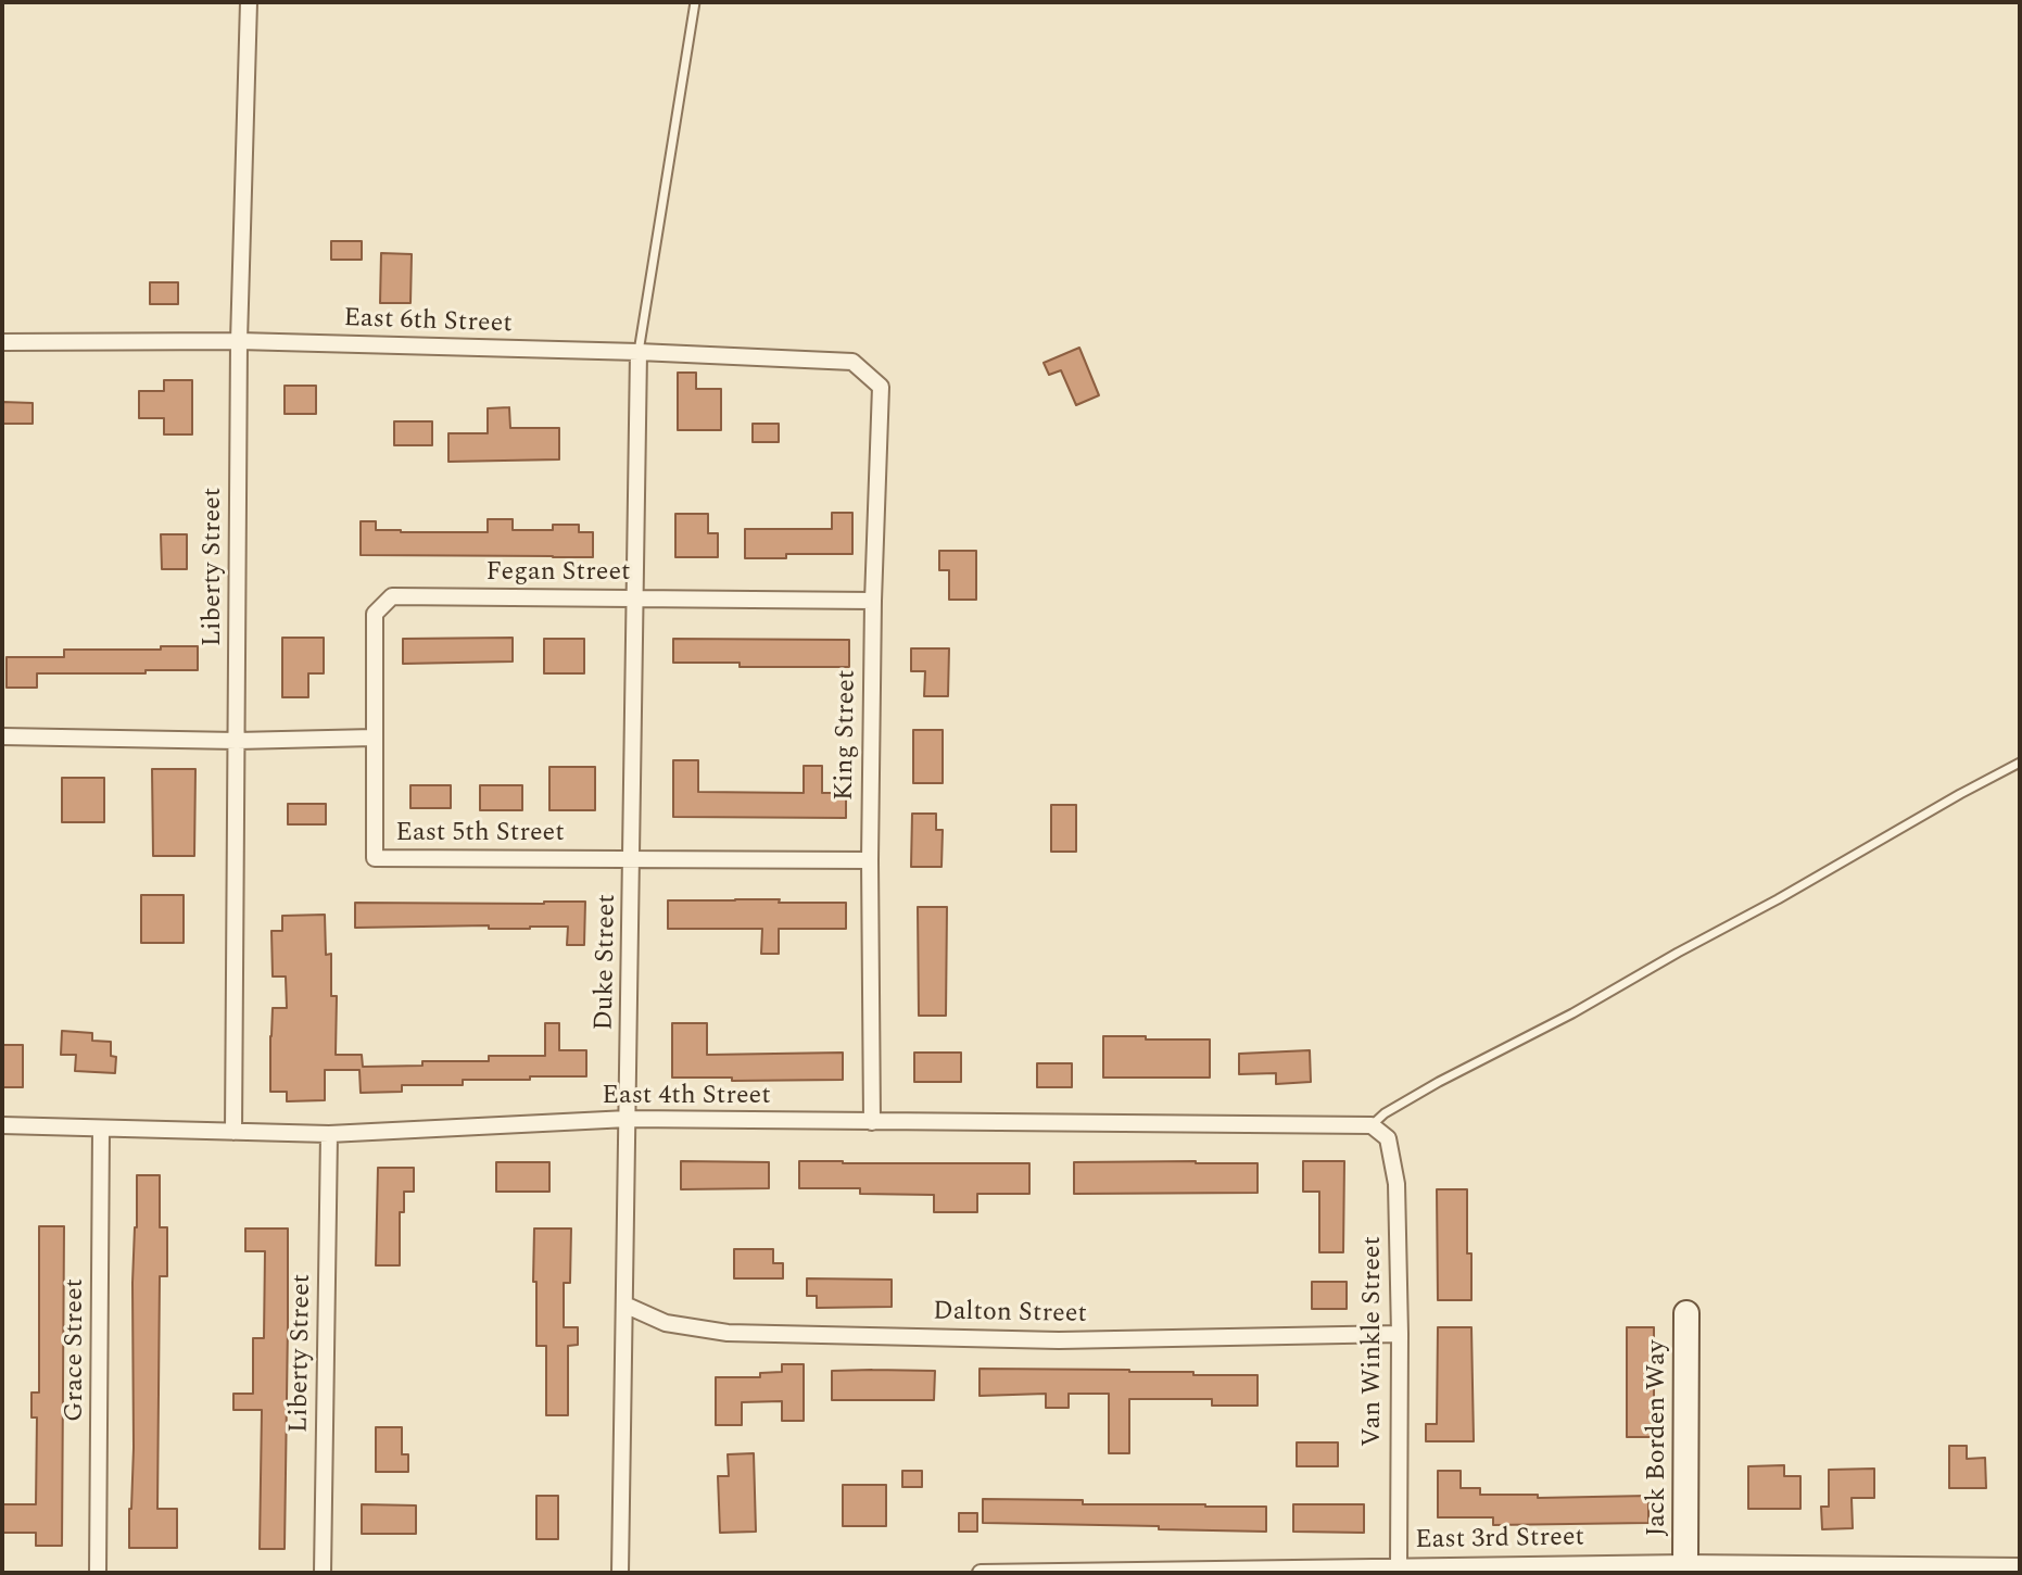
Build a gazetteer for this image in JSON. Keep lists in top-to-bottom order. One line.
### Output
{"streets":{"street":["East 6th Street","Liberty Street","Fegan Street","King Street","East 5th Street","Duke Street","East 4th Street","Dalton Street","Van Winkle Street","Grace Street","Jack Borden Way","East 3rd Street"]},"crossings":[["East 6th Street","Liberty Street"],["East 6th Street","King Street"],["East 6th Street","Duke Street"],["Liberty Street","East 4th Street"],["Fegan Street","King Street"],["Fegan Street","East 5th Street"],["Fegan Street","Duke Street"],["King Street","East 5th Street"],["King Street","East 4th Street"],["East 5th Street","Duke Street"],["Duke Street","East 4th Street"],["Duke Street","Dalton Street"],["East 4th Street","Van Winkle Street"],["East 4th Street","Grace Street"],["Dalton Street","Van Winkle Street"],["Van Winkle Street","East 3rd Street"],["Jack Borden Way","East 3rd Street"]]}
